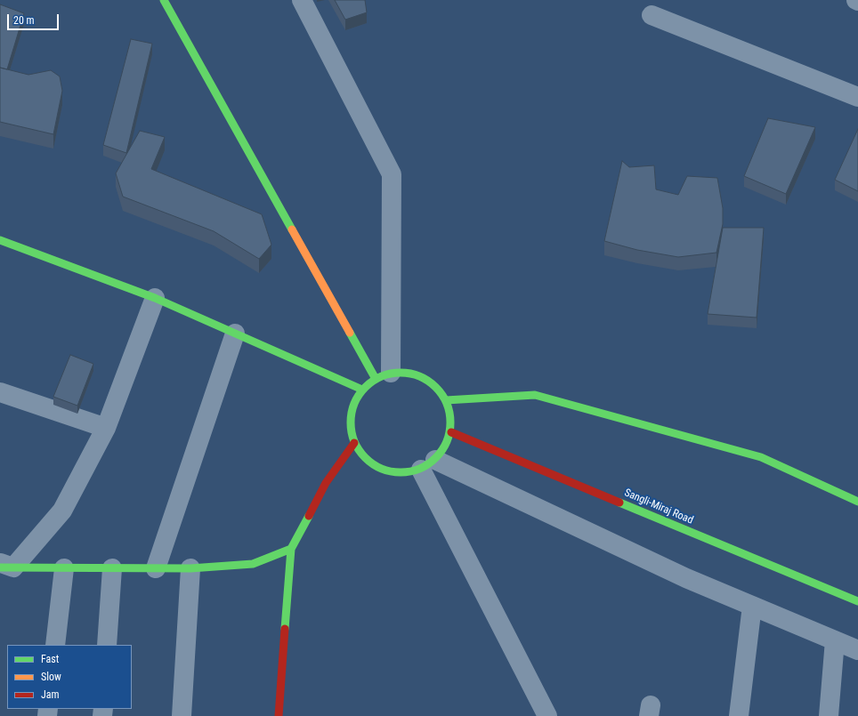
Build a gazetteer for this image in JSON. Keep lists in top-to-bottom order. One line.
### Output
{"streets":{"main road":["Sangli-Miraj Road"]},"legend":["Fast","Slow","Jam"],"scale_bar":"20 m"}
